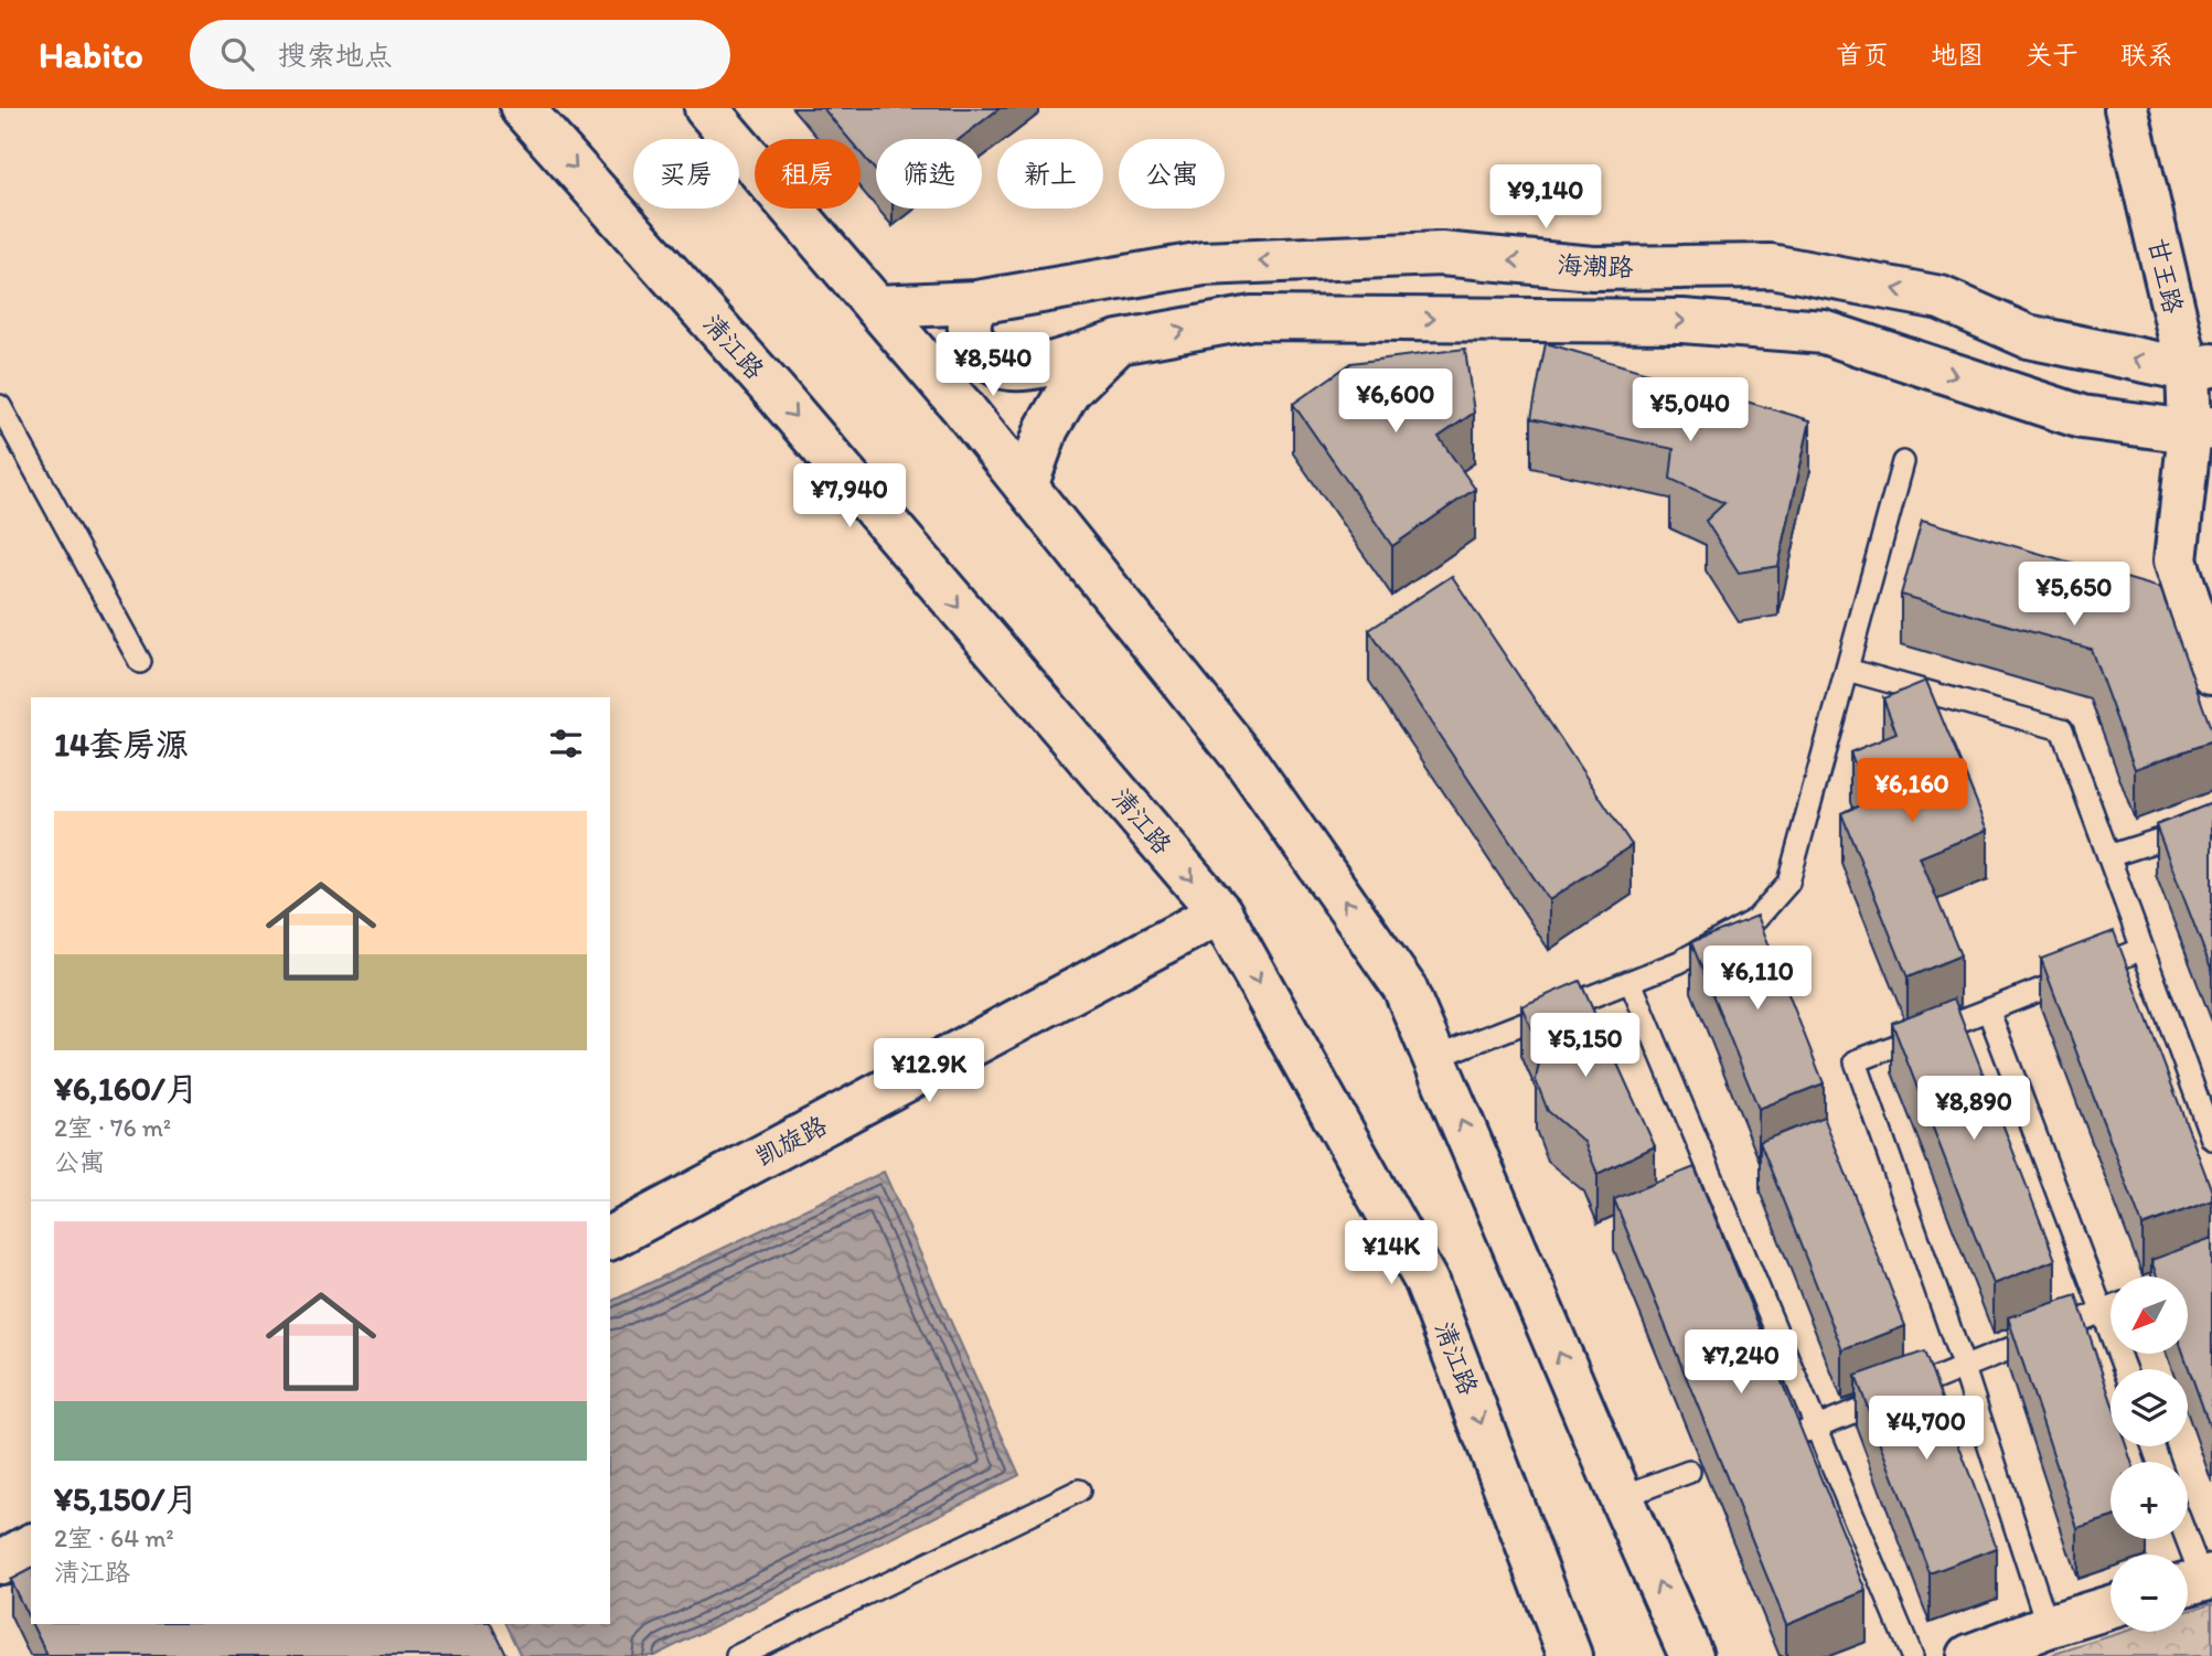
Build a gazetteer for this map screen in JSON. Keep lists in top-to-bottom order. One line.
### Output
{"streets":{"street":["海潮路","甘王路","清江路","凯旋路"]},"crossings":[["海潮路","甘王路"],["清江路","凯旋路"]],"north":"bottom left","page":{"header":"Habito","search":"搜索地点","nav":["首页","地图","关于","联系"],"chip":["买房","租房","筛选","新上","公寓"],"price":["¥9,140","¥8,540","¥6,600","¥5,040","¥7,940","¥5,650","¥6,160","¥6,110","¥5,150","¥12.9K","¥8,890","¥14K","¥7,240","¥4,700"],"heading":"14套房源","list":[{"name":"¥6,160/月","note":"2室 · 76 m² · 公寓"},{"name":"¥5,150/月","note":"2室 · 64 m² · 清江路"}],"map_buttons":["+","−"]}}
